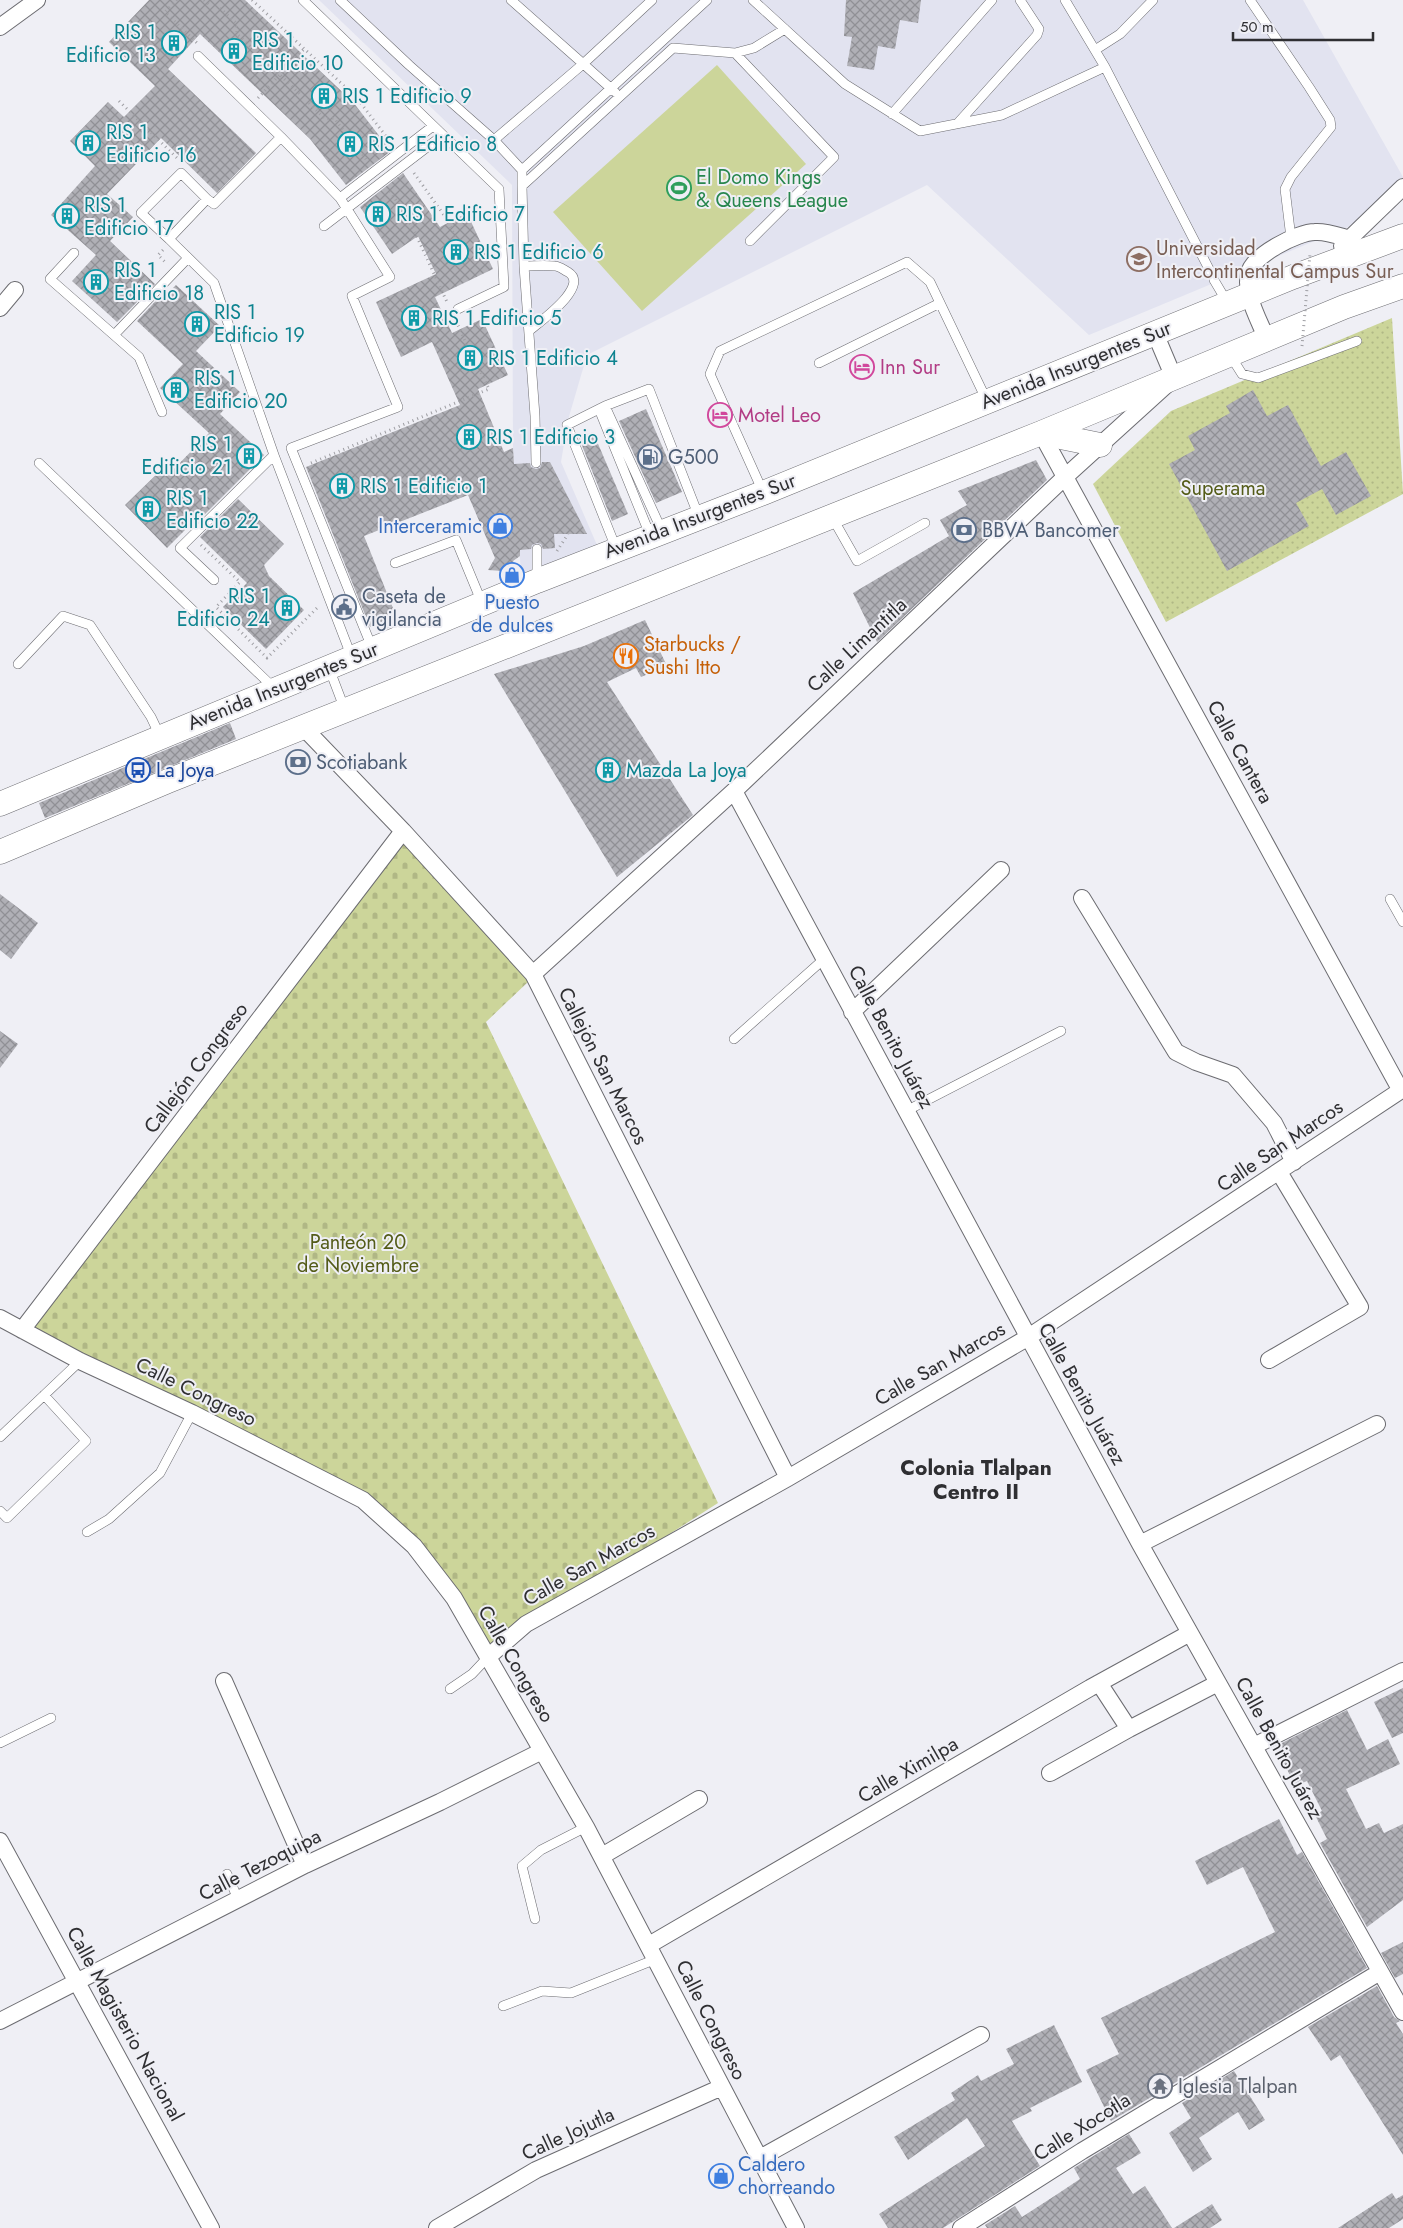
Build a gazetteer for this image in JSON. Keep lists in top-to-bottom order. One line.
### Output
{"streets":{"main road":["Avenida Insurgentes Sur"],"street":["Calle Limantitla","Calle Cantera","Calle Benito Juárez","Callejón San Marcos","Callejón Congreso","Calle San Marcos","Calle Congreso","Calle Ximilpa","Calle Tezoquipa","Calle Magisterio Nacional","Calle Xocotla","Calle Jojutla"]},"crossings":[["Calle Limantitla","Calle Cantera"],["Calle Limantitla","Calle Benito Juárez"],["Calle Limantitla","Callejón San Marcos"],["Calle Cantera","Calle San Marcos"],["Calle Benito Juárez","Calle San Marcos"],["Calle Benito Juárez","Calle Ximilpa"],["Calle Benito Juárez","Calle Xocotla"],["Callejón San Marcos","Callejón Congreso"],["Callejón San Marcos","Calle San Marcos"],["Callejón Congreso","Calle Congreso"],["Calle San Marcos","Calle Congreso"],["Calle Congreso","Calle Ximilpa"],["Calle Congreso","Calle Tezoquipa"],["Calle Congreso","Calle Jojutla"],["Calle Tezoquipa","Calle Magisterio Nacional"]],"districts":["Colonia Tlalpan Centro II"],"parks":["Superama","Panteón 20 de Noviembre"],"places":{"building":["RIS 1 Edificio 13","RIS 1 Edificio 10","RIS 1 Edificio 9","RIS 1 Edificio 16","RIS 1 Edificio 8","RIS 1 Edificio 7","RIS 1 Edificio 17","RIS 1 Edificio 6","RIS 1 Edificio 18","RIS 1 Edificio 5","RIS 1 Edificio 19","RIS 1 Edificio 4","RIS 1 Edificio 20","RIS 1 Edificio 3","RIS 1 Edificio 21","RIS 1 Edificio 1","RIS 1 Edificio 22","RIS 1 Edificio 24","Mazda La Joya"],"sports":["El Domo Kings & Queens League"],"school or university":["Universidad Intercontinental Campus Sur"],"hotel":["Inn Sur","Motel Leo"],"fuel station":["G500"],"shop":["Interceramic","Puesto de dulces","Caldero chorreando"],"bank":["BBVA Bancomer","Scotiabank"],"public building":["Caseta de vigilancia"],"restaurant":["Starbucks / Sushi Itto"],"bus stop":["La Joya"],"temple":["Iglesia Tlalpan"]},"scale_bar":"50 m"}
